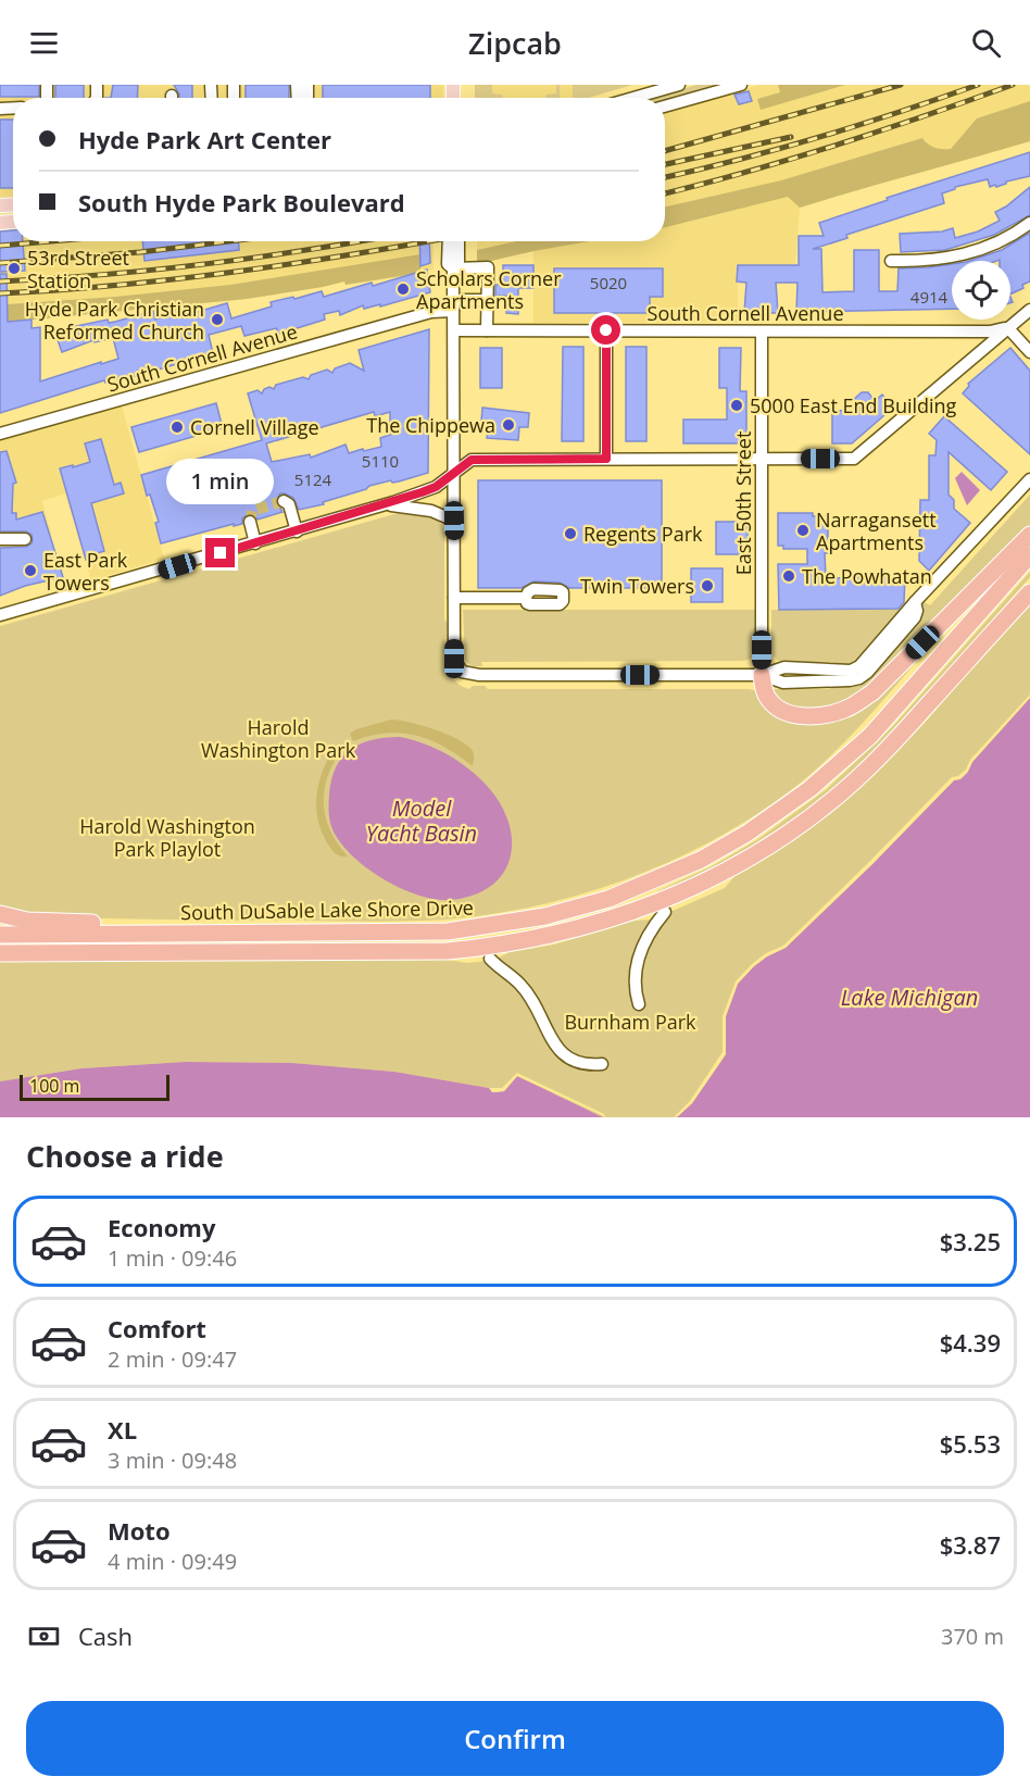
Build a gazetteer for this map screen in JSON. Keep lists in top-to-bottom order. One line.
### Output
{"streets":{"highway":["South DuSable Lake Shore Drive"],"street":["South Cornell Avenue","East 50th Street"]},"crossings":[["South Cornell Avenue","East 50th Street"]],"water":["Model Yacht Basin","Lake Michigan"],"parks":["Harold Washington Park","Harold Washington Park Playlot","Burnham Park"],"places":["53rd Street Station","Scholars Corner Apartments","Hyde Park Christian Reformed Church","5000 East End Building","The Chippewa","Cornell Village","Narragansett Apartments","Regents Park","East Park Towers","The Powhatan","Twin Towers"],"house_numbers":["5020","4914","5110","5124"],"scale_bar":"100 m","page":{"header":"Zipcab","banner":["Hyde Park Art Center","South Hyde Park Boulevard"],"bubble":"1 min","scale":"100 m","heading":"Choose a ride","list":[{"name":"Economy","note":"1 min · 09:46","value":"$3.25"},{"name":"Comfort","note":"2 min · 09:47","value":"$4.39"},{"name":"XL","note":"3 min · 09:48","value":"$5.53"},{"name":"Moto","note":"4 min · 09:49","value":"$3.87"}],"pay":["Cash","370 m"],"buttons":"Confirm"}}
